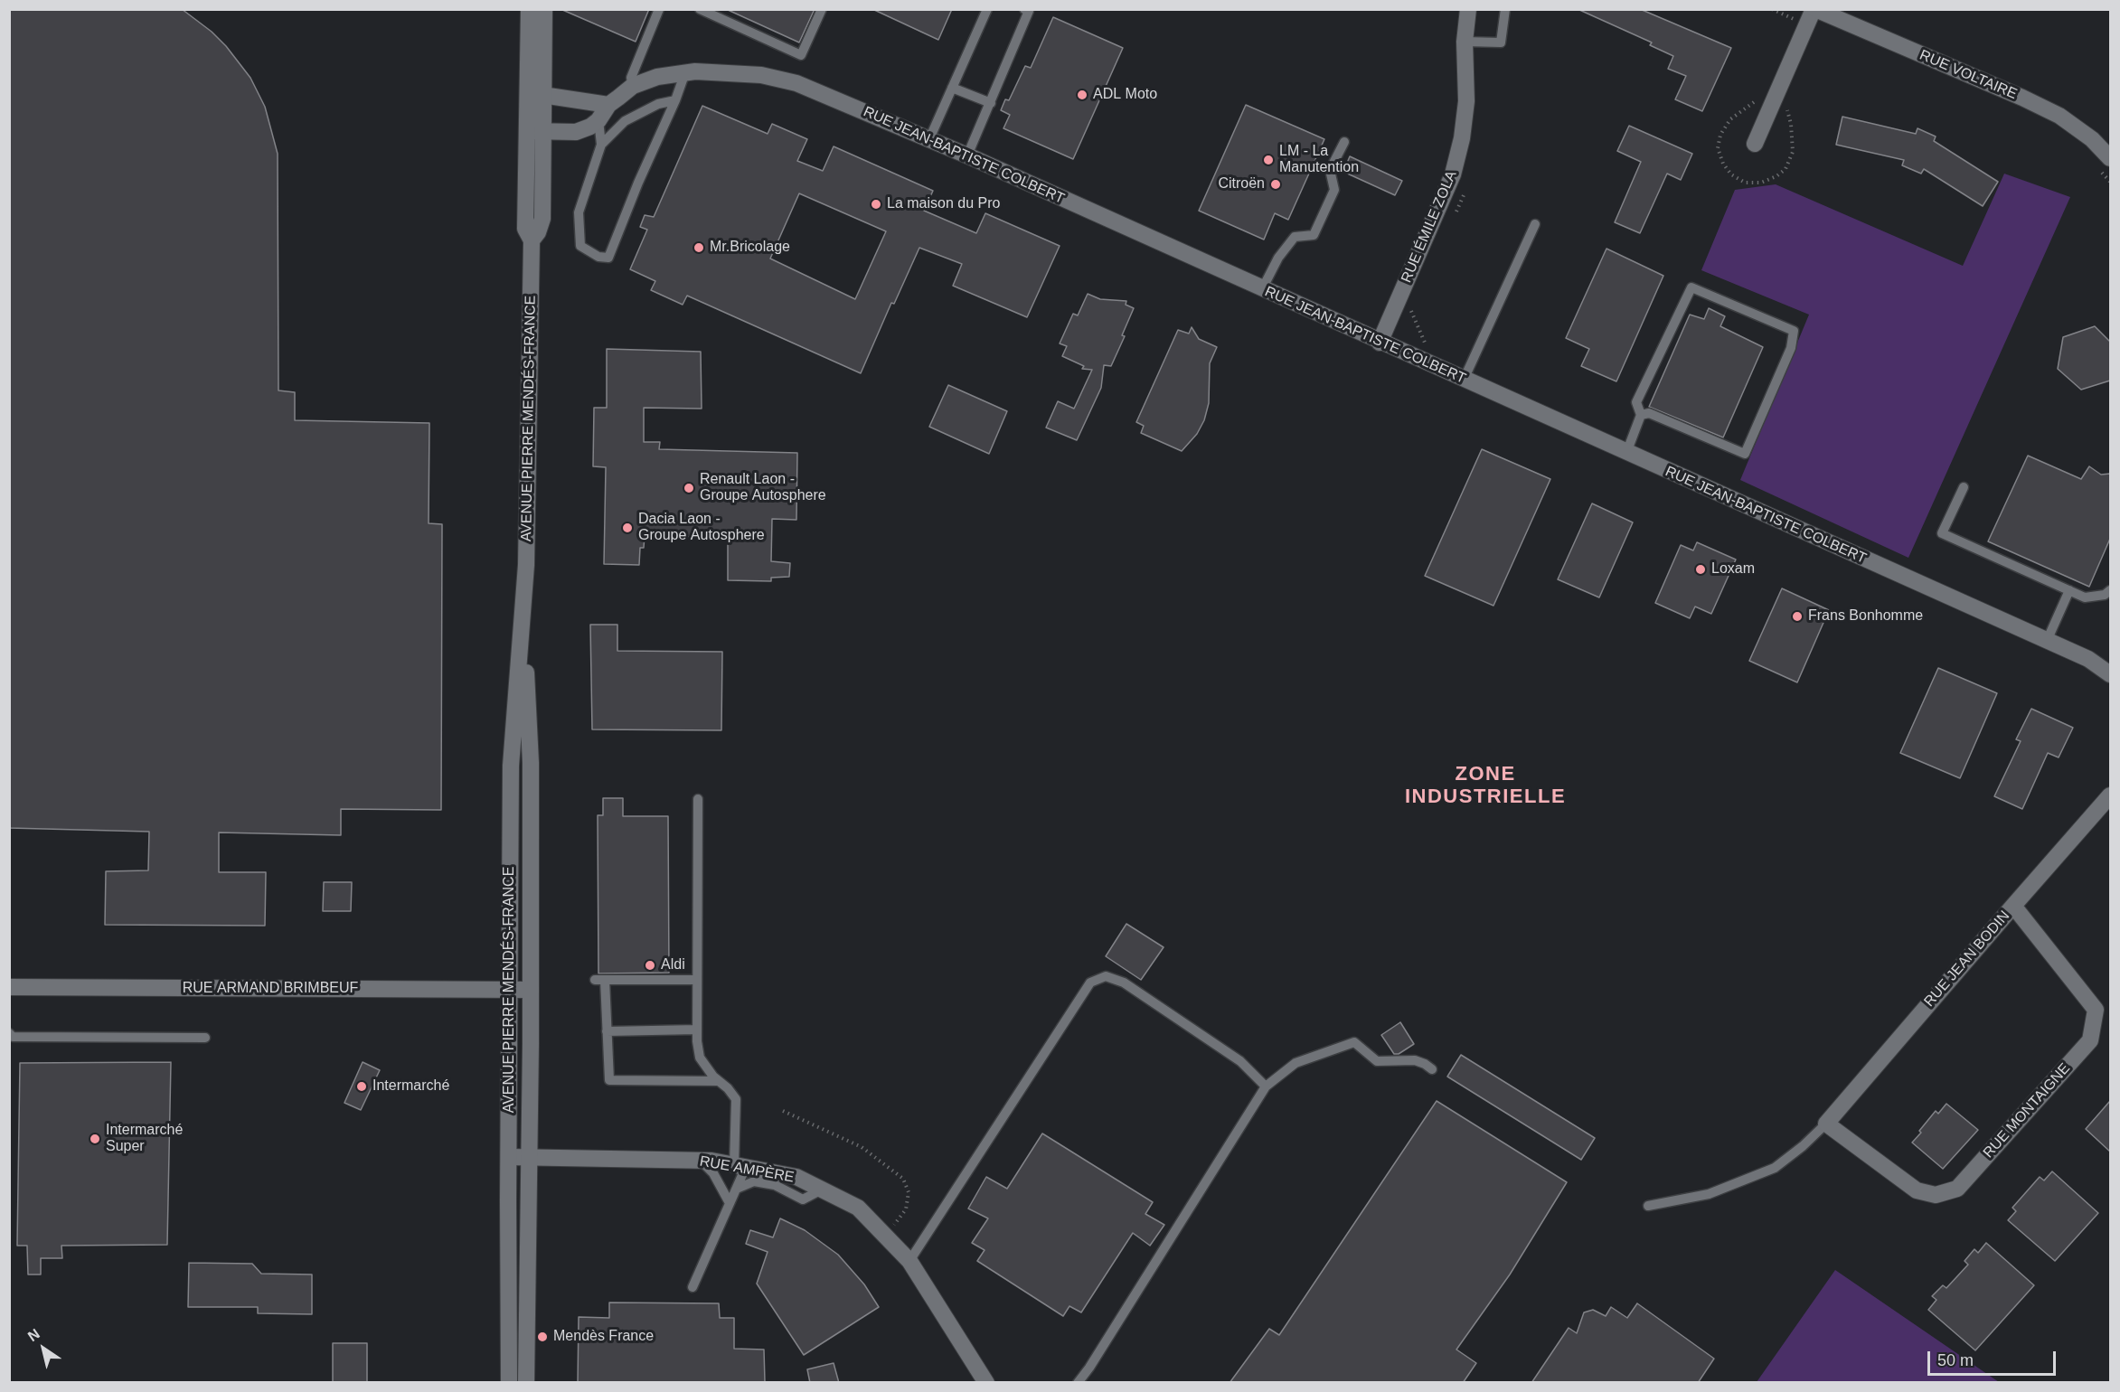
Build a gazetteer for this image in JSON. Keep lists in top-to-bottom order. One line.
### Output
{"streets":{"street":["RUE VOLTAIRE","RUE JEAN-BAPTISTE COLBERT","RUE ÉMILE ZOLA","AVENUE PIERRE MENDÉS-FRANCE","RUE JEAN BODIN","RUE ARMAND BRIMBEUF","RUE MONTAIGNE","RUE AMPÈRE"]},"crossings":[["RUE JEAN-BAPTISTE COLBERT","RUE ÉMILE ZOLA"],["RUE JEAN-BAPTISTE COLBERT","AVENUE PIERRE MENDÉS-FRANCE"],["AVENUE PIERRE MENDÉS-FRANCE","RUE ARMAND BRIMBEUF"],["AVENUE PIERRE MENDÉS-FRANCE","RUE AMPÈRE"],["RUE JEAN BODIN","RUE MONTAIGNE"]],"districts":["ZONE INDUSTRIELLE"],"places":["ADL Moto","LM - La Manutention","Citroën","La maison du Pro","Mr.Bricolage","Renault Laon - Groupe Autosphere","Dacia Laon - Groupe Autosphere","Loxam","Frans Bonhomme","Aldi","Intermarché","Intermarché Super","Mendès France"],"scale_bar":"50 m","north":"top left"}
